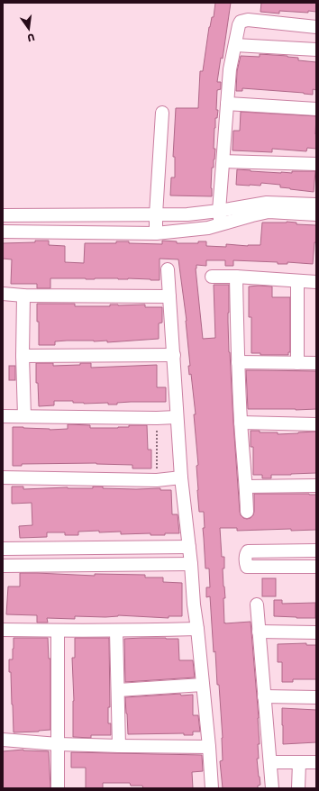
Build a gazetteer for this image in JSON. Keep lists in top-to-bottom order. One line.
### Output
{"north":"bottom"}
